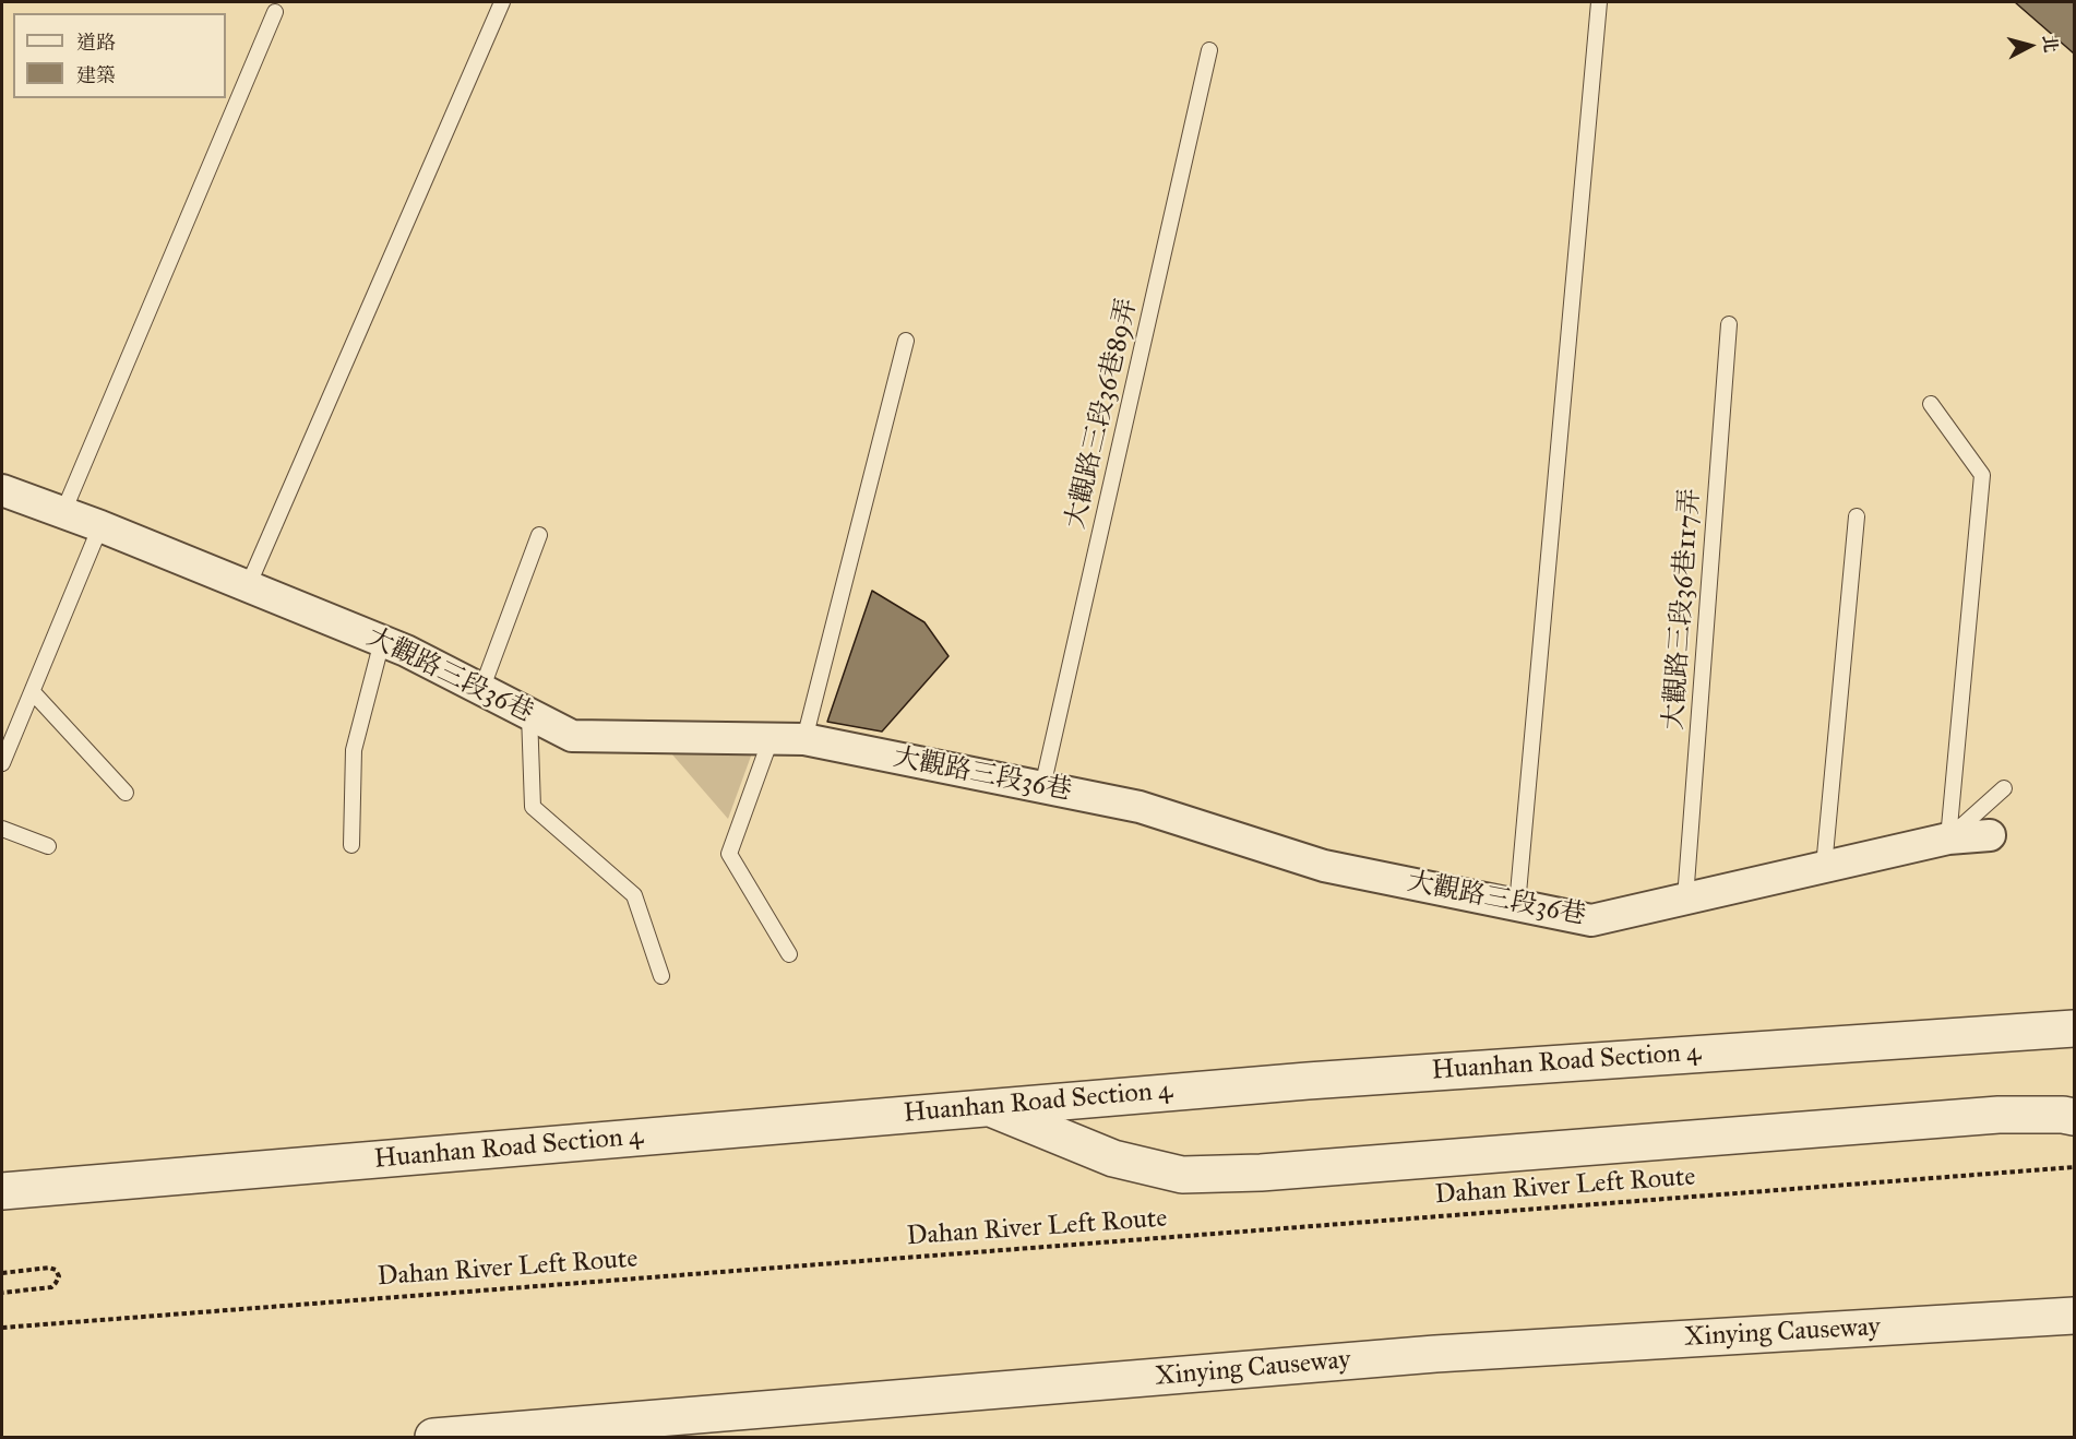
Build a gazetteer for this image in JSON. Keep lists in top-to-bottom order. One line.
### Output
{"streets":{"street":["大觀路三段36巷","Huanhan Road Section 4","Xinying Causeway"],"lane":["大觀路三段36巷89弄","大觀路三段36巷117弄"],"path":["Dahan River Left Route"]},"crossings":[["大觀路三段36巷89弄","大觀路三段36巷"],["大觀路三段36巷117弄","大觀路三段36巷"]],"legend":["道路","建築"],"north":"right"}
